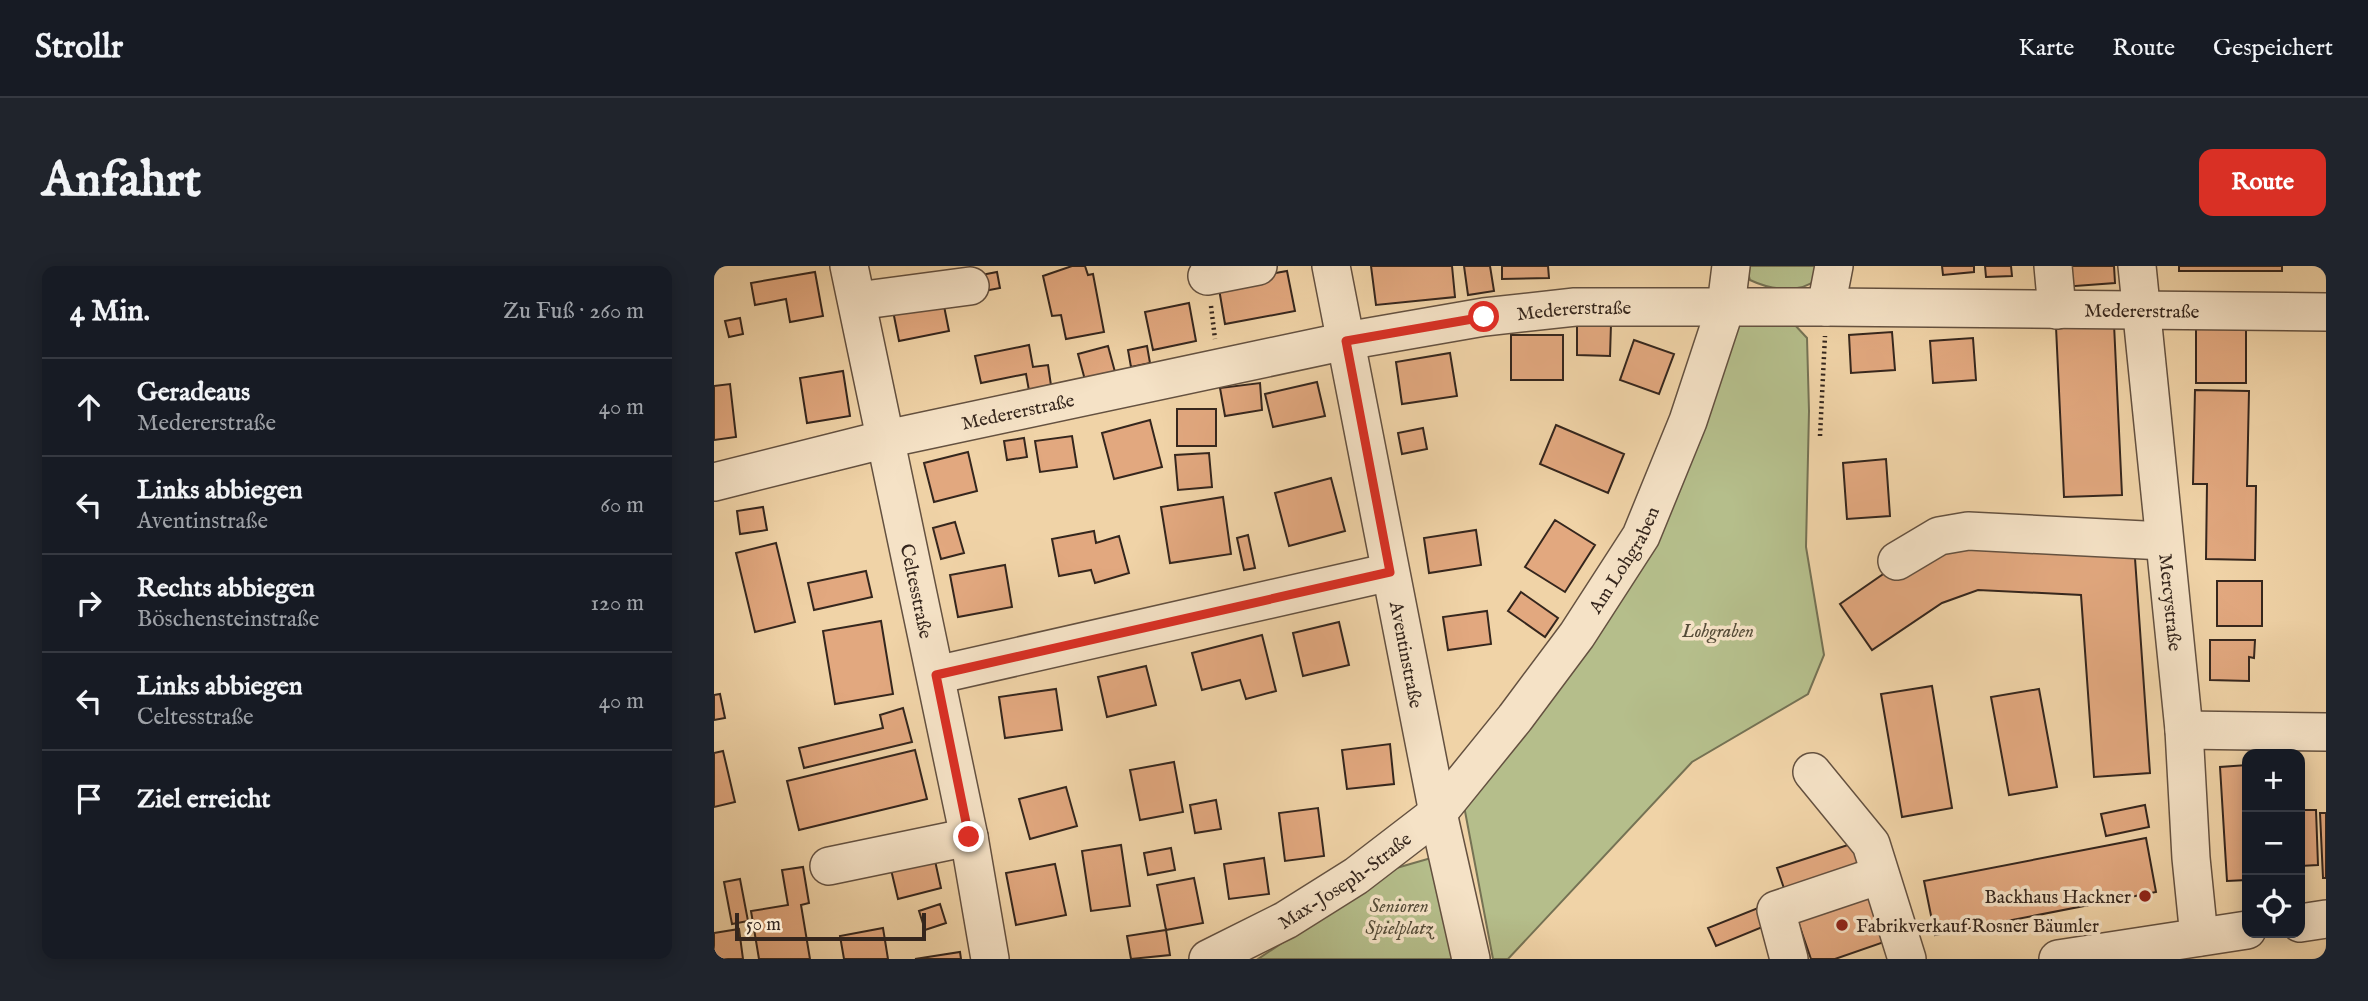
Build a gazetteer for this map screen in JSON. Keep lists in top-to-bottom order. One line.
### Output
{"streets":{"street":["Medererstraße","Am Lohgraben","Celtesstraße","Mercystraße","Aventinstraße","Max-Joseph-Straße"]},"crossings":[["Medererstraße","Am Lohgraben"],["Medererstraße","Celtesstraße"],["Medererstraße","Mercystraße"],["Medererstraße","Aventinstraße"],["Am Lohgraben","Aventinstraße"],["Am Lohgraben","Max-Joseph-Straße"],["Aventinstraße","Max-Joseph-Straße"]],"parks":["Lohgraben","Senioren Spielplatz"],"places":["Backhaus Hackner","Fabrikverkauf Rosner Bäumler"],"scale_bar":"50 m","page":{"header":"Strollr","nav":["Karte","Route","Gespeichert"],"buttons":"Route","title":"Anfahrt","heading":["4 Min.","Zu Fuß · 260 m"],"list":[["Geradeaus","Medererstraße","40 m"],["Links abbiegen","Aventinstraße","60 m"],["Rechts abbiegen","Böschensteinstraße","120 m"],["Links abbiegen","Celtesstraße","40 m"],"Ziel erreicht"],"map_buttons":["+","−"],"scale":"50 m"}}
